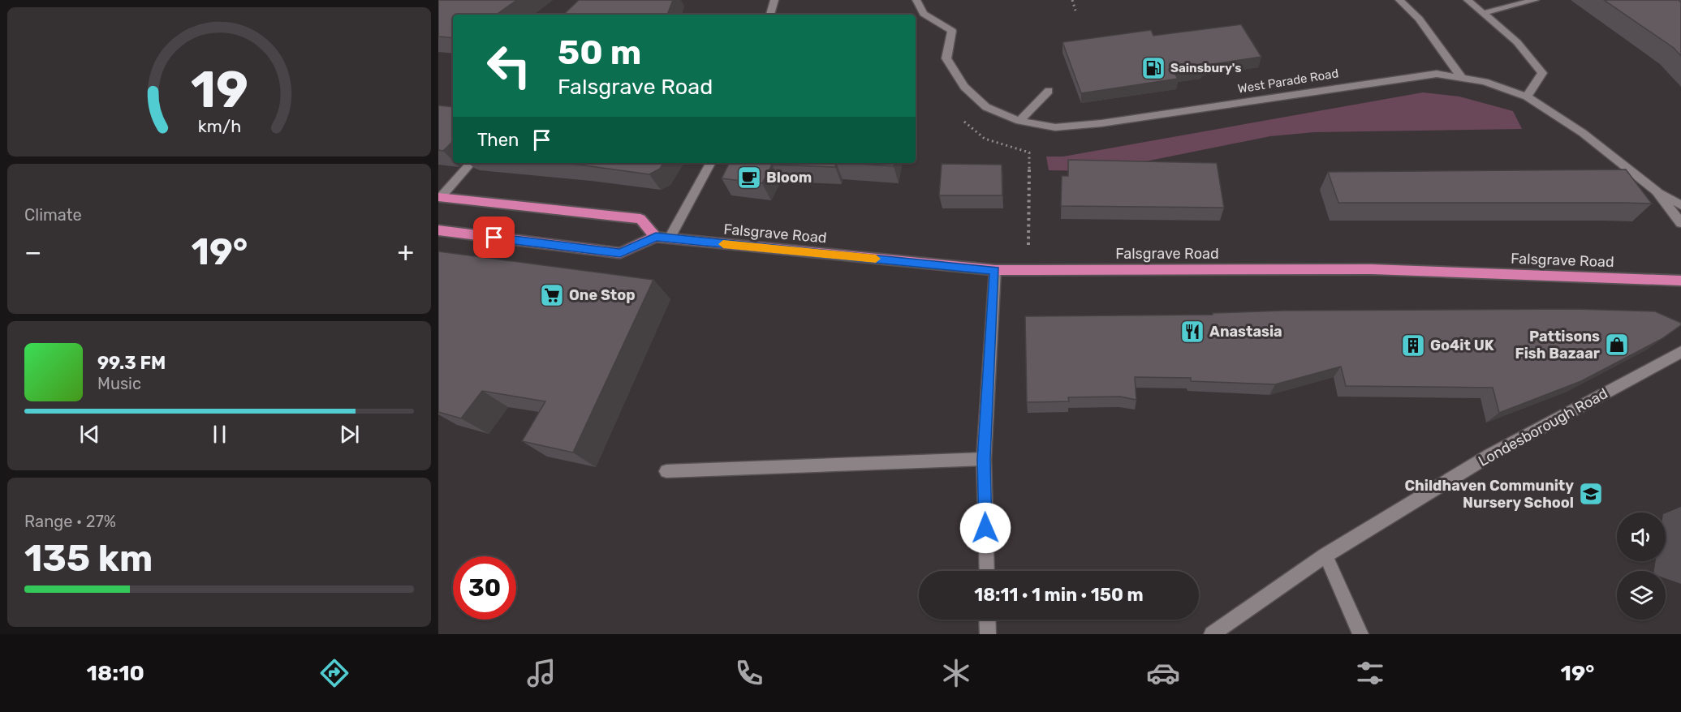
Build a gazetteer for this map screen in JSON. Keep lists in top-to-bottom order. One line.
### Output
{"streets":{"highway":["Falsgrave Road"],"street":["West Parade Road","Londesborough Road"]},"places":{"fuel station":["Sainsbury's"],"cafe":["Bloom"],"supermarket":["One Stop"],"restaurant":["Anastasia"],"shop":["Pattisons Fish Bazaar"],"building":["Go4it UK"],"school or university":["Childhaven Community Nursery School"]},"page":{"turn":["50 m","Falsgrave Road"],"then":"Then","tile":["Climate",["Range · 27%","135 km"]],"heat":["−","19°","+"],"song":["99.3 FM","Music"],"limit":"30","trip":"18:11 · 1 min · 150 m","tabs":["18:10","19°"],"gauge":["19","km/h"]}}
